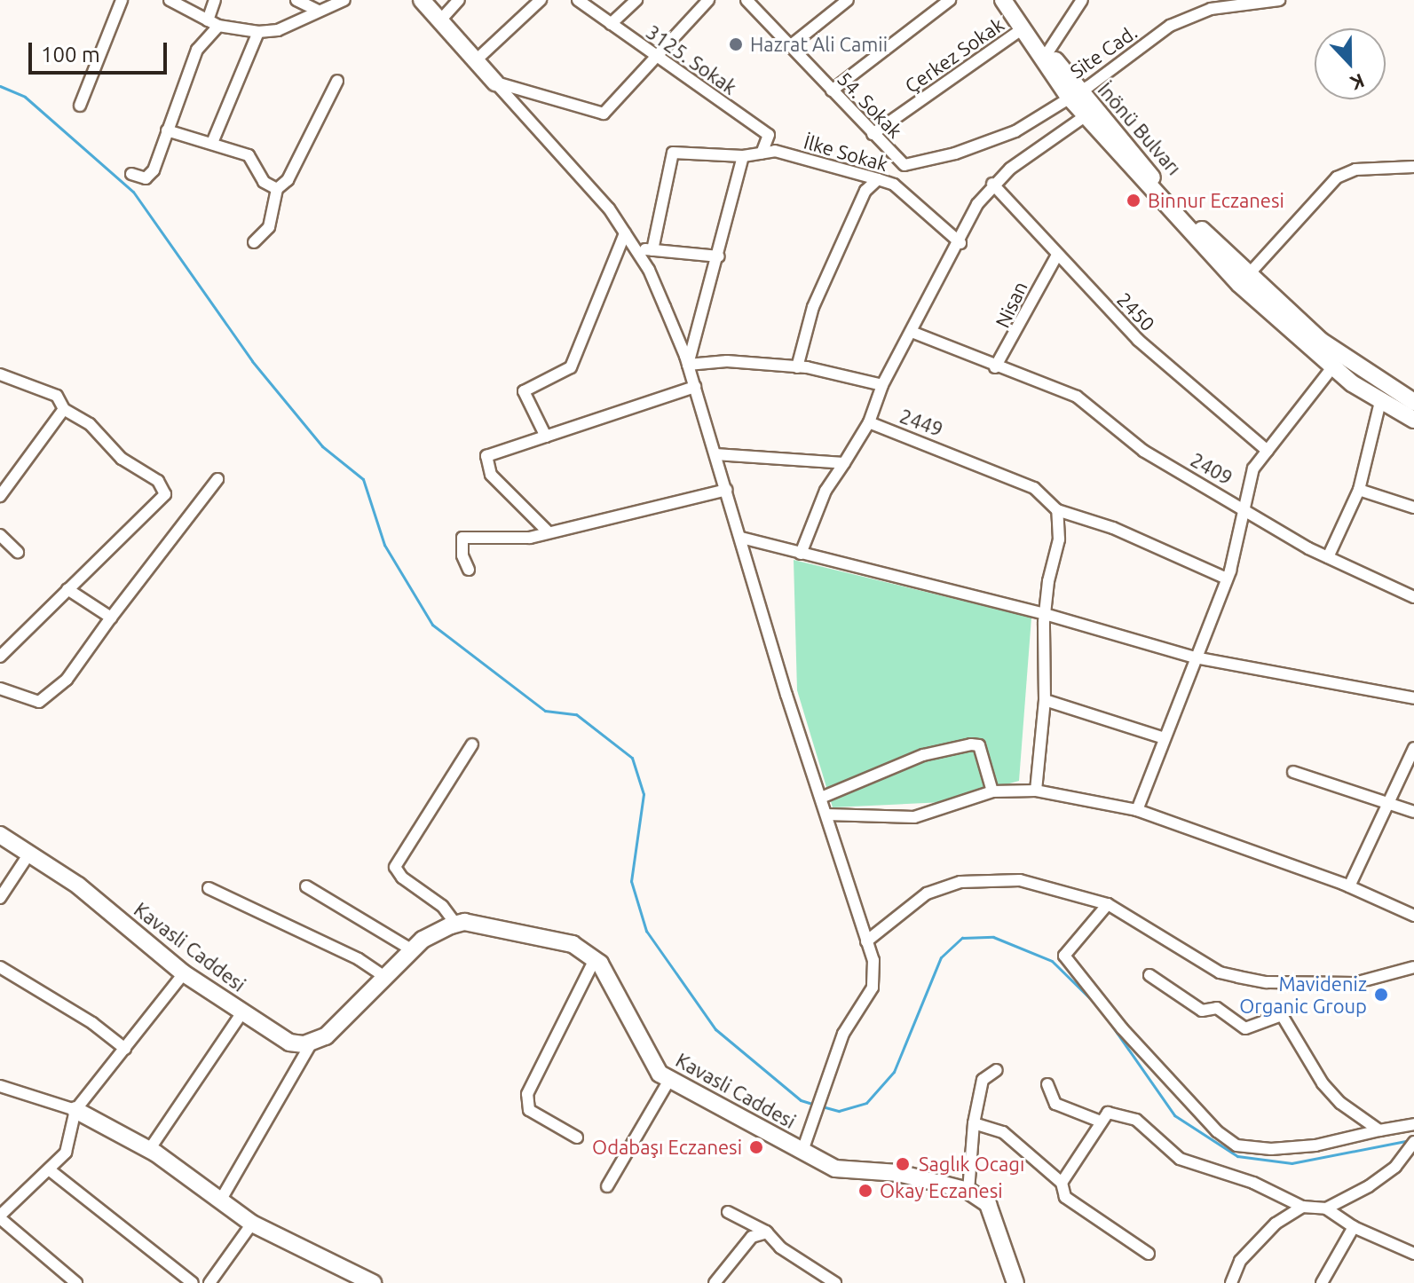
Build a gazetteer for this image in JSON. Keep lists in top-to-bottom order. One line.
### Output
{"streets":{"street":["Site Cad.","Çerkez Sokak","3125. Sokak","54. Sokak","İnönü Bulvarı","İlke Sokak","Nisan","2450","2449","2409","Kavasli Caddesi"]},"crossings":[["Site Cad.","54. Sokak"],["Site Cad.","İnönü Bulvarı"],["Çerkez Sokak","54. Sokak"],["3125. Sokak","İlke Sokak"],["54. Sokak","İnönü Bulvarı"],["İnönü Bulvarı","2449"],["İlke Sokak","2449"],["Nisan","2450"],["Nisan","2409"],["2450","2449"],["2449","2409"]],"places":["Hazrat Ali Camii","Binnur Eczanesi","Mavideniz Organic Group","Odabaşı Eczanesi","Saglık Ocagı","Okay Eczanesi"],"scale_bar":"100 m","north":"bottom"}
